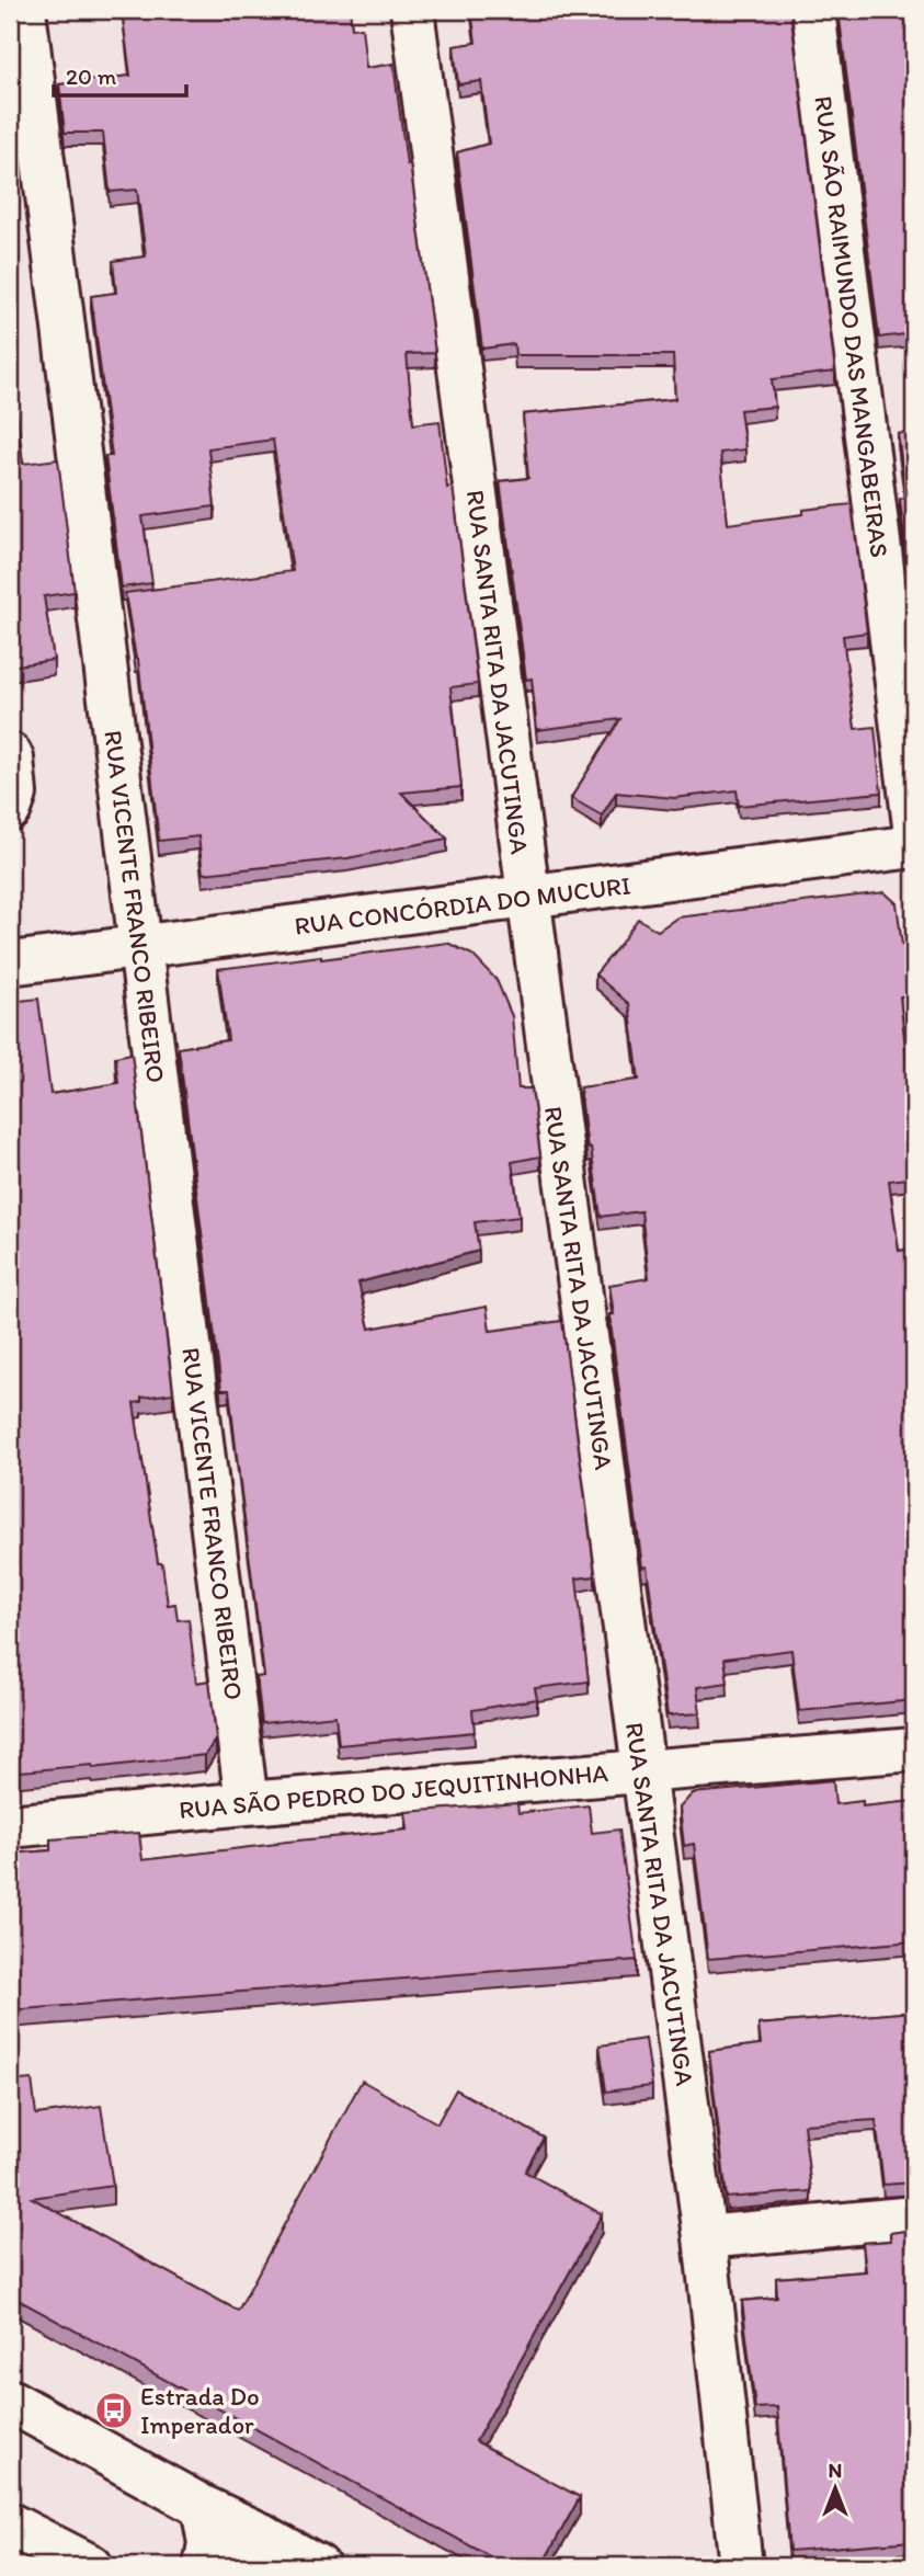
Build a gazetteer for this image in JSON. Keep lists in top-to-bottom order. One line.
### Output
{"streets":{"street":["RUA SÃO RAIMUNDO DAS MANGABEIRAS","RUA SANTA RITA DA JACUTINGA","RUA CONCÓRDIA DO MUCURI","RUA VICENTE FRANCO RIBEIRO","RUA SÃO PEDRO DO JEQUITINHONHA"]},"crossings":[["RUA SANTA RITA DA JACUTINGA","RUA CONCÓRDIA DO MUCURI"],["RUA SANTA RITA DA JACUTINGA","RUA SÃO PEDRO DO JEQUITINHONHA"],["RUA CONCÓRDIA DO MUCURI","RUA VICENTE FRANCO RIBEIRO"],["RUA VICENTE FRANCO RIBEIRO","RUA SÃO PEDRO DO JEQUITINHONHA"]],"places":{"bus stop":["Estrada Do Imperador"]},"scale_bar":"20 m","north":"top"}
